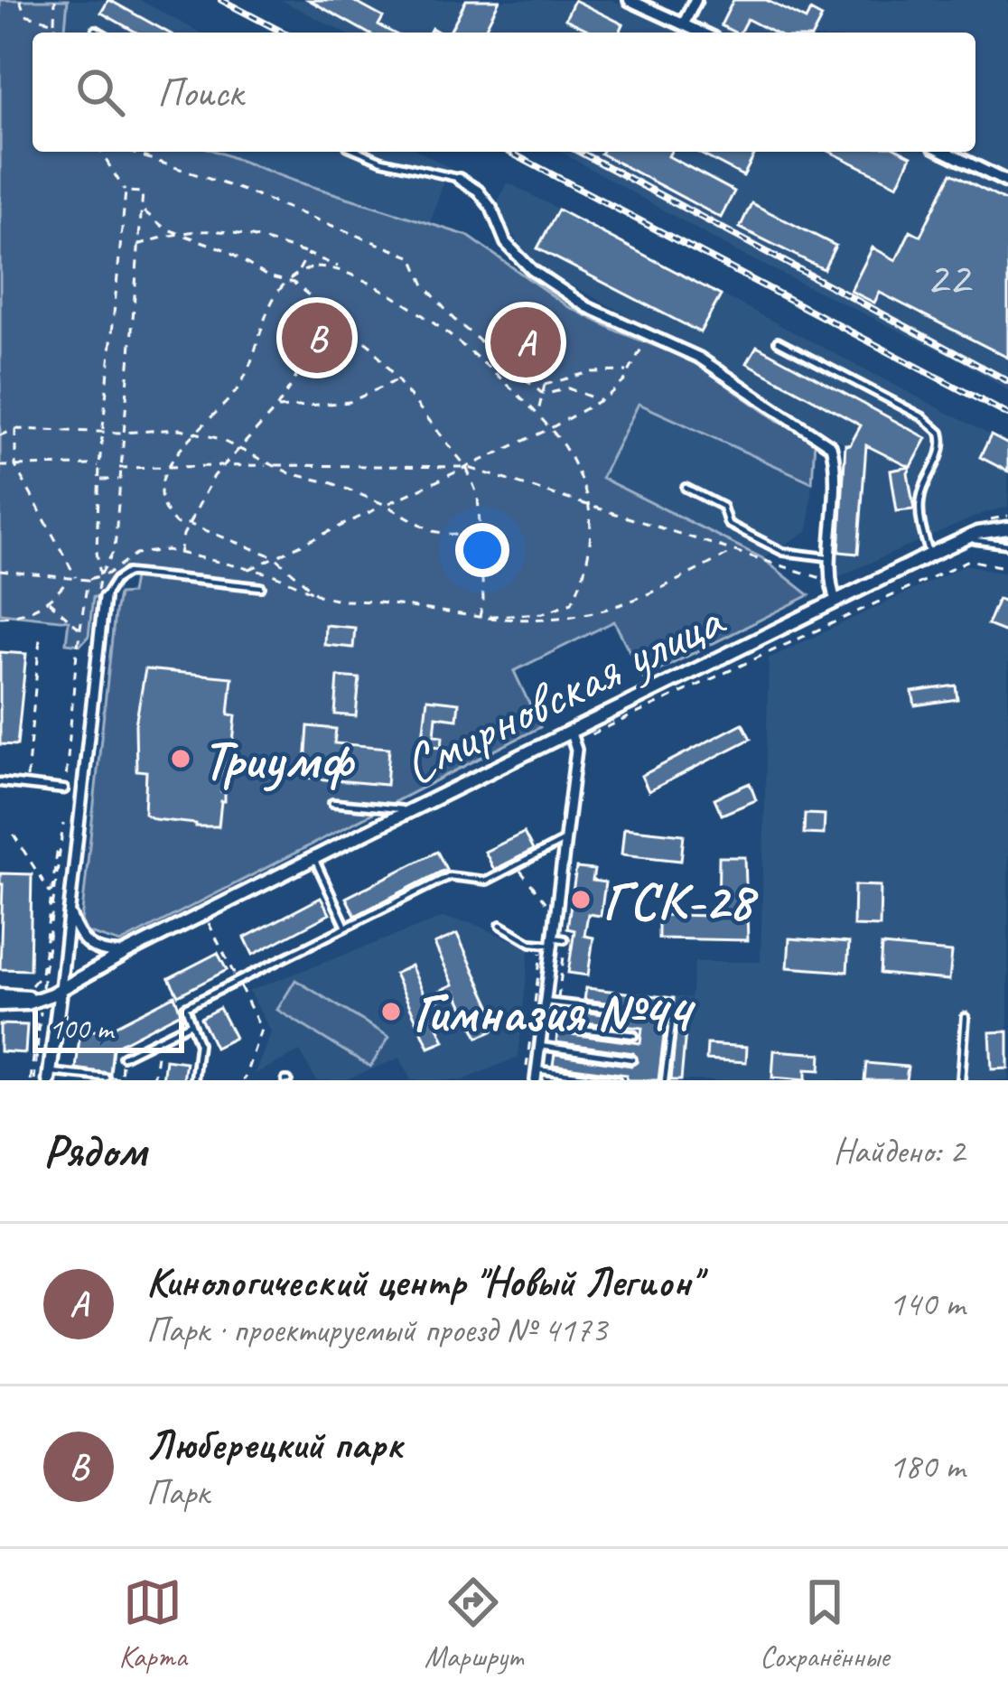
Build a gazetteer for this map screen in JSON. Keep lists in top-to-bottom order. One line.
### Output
{"streets":{"main road":["Смирновская улица"]},"places":["Триумф","ГСК-28","Гимназия №44"],"house_numbers":["22"],"scale_bar":"100 m","page":{"search":"Поиск","pins":["B","A"],"scale":"100 m","heading":["Рядом","Найдено: 2"],"list":[{"mark":"A","name":"Кинологический центр \"Новый Легион\"","note":"Парк · проектируемый проезд № 4173","value":"140 m"},{"mark":"B","name":"Люберецкий парк","note":"Парк","value":"180 m"}],"nav":["Карта","Маршрут","Сохранённые"]}}
